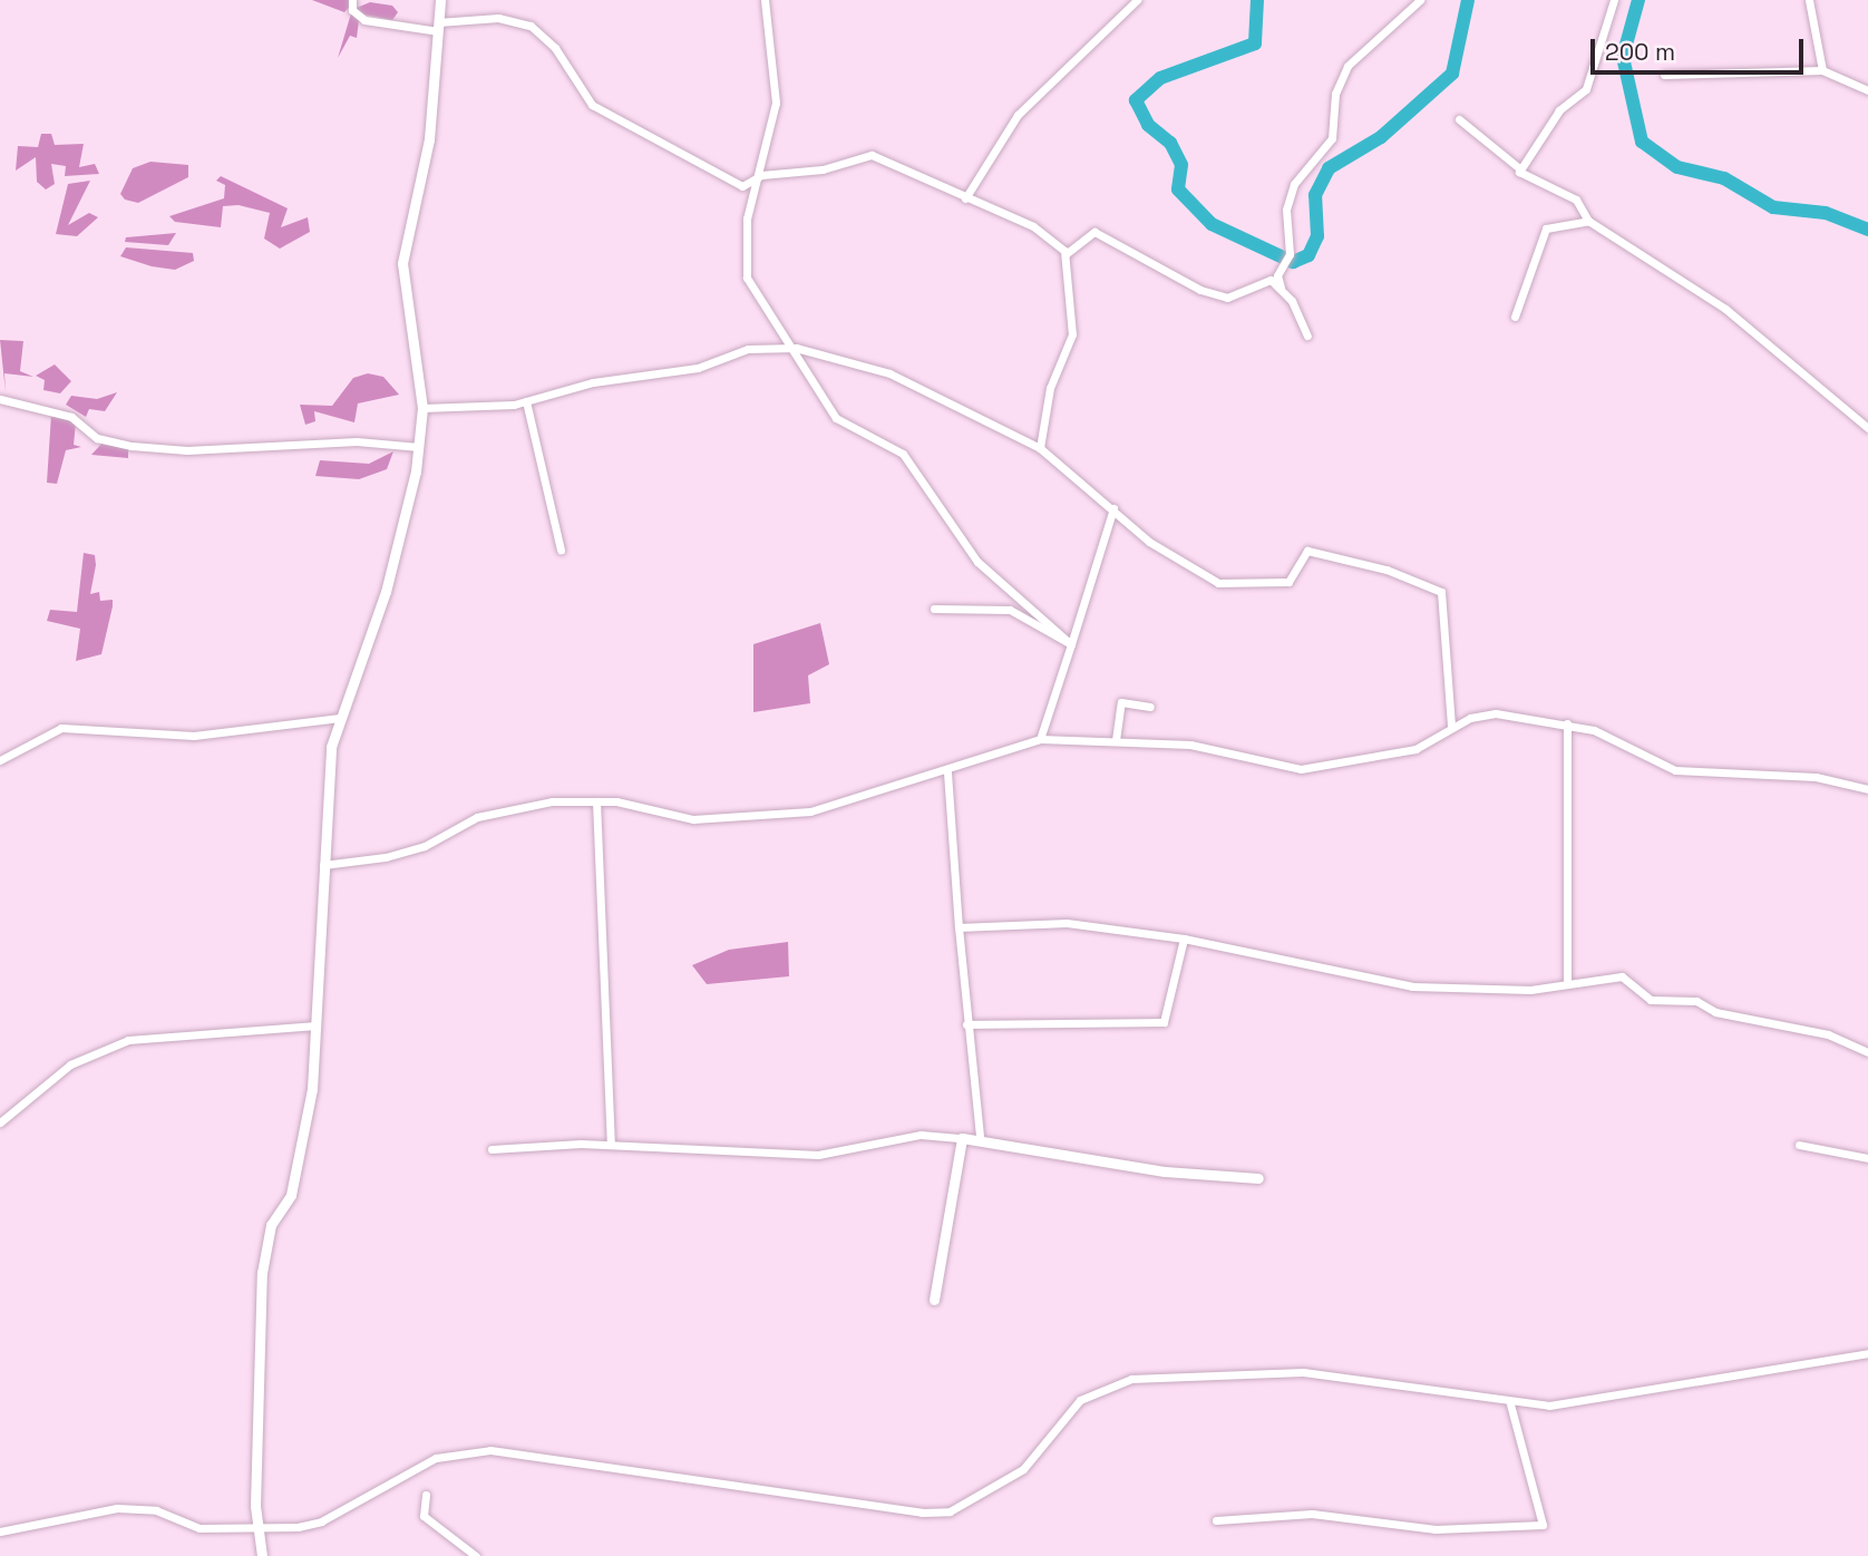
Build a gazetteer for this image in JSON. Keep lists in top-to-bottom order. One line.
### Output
{"scale_bar":"200 m"}
